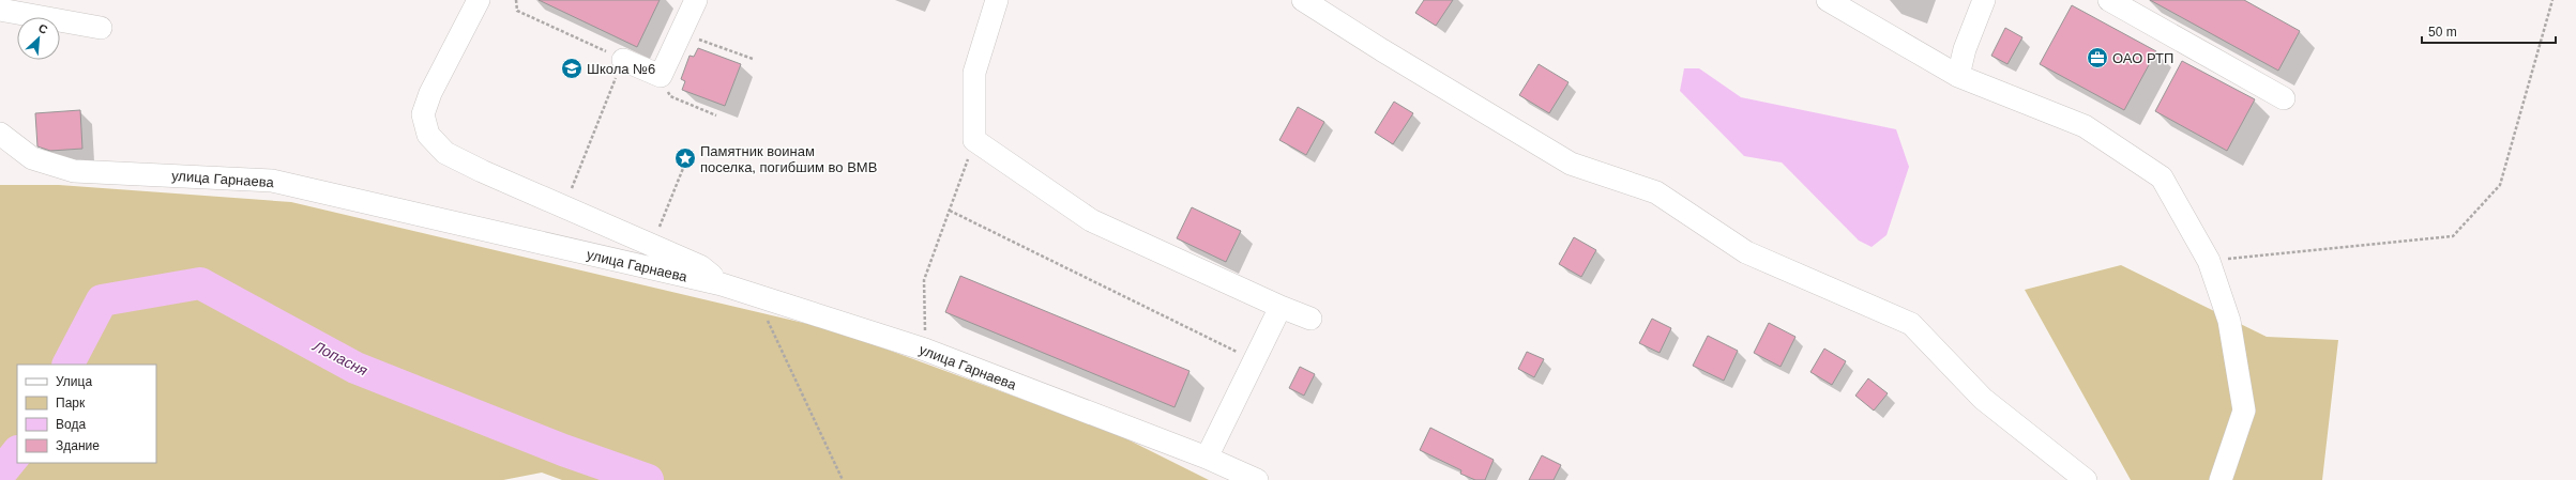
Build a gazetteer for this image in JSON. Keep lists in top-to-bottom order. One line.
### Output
{"streets":{"street":["улица Гарнаева"]},"water":["Лопасня"],"places":{"office":["ОАО РТП"],"school or university":["Школа №6"],"place":["Памятник воинам поселка, погибшим во ВМВ"]},"legend":["Улица","Парк","Вода","Здание"],"scale_bar":"50 m","north":"top right"}
